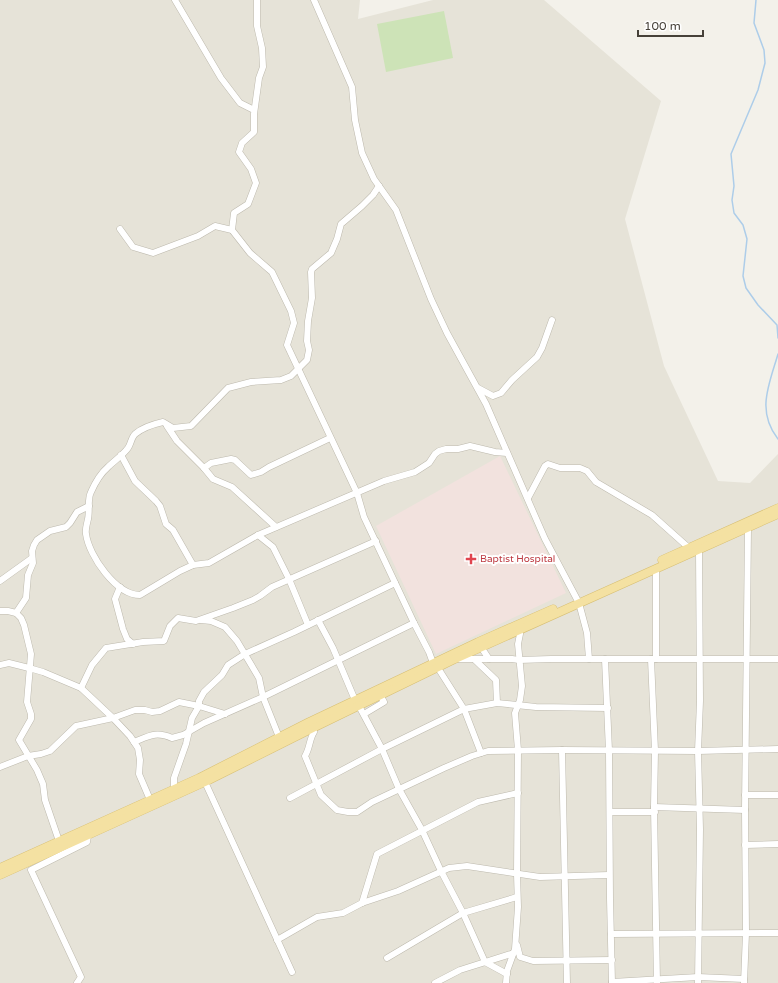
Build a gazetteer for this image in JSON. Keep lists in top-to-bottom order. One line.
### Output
{"places":{"health":["Baptist Hospital"]},"scale_bar":"100 m"}
